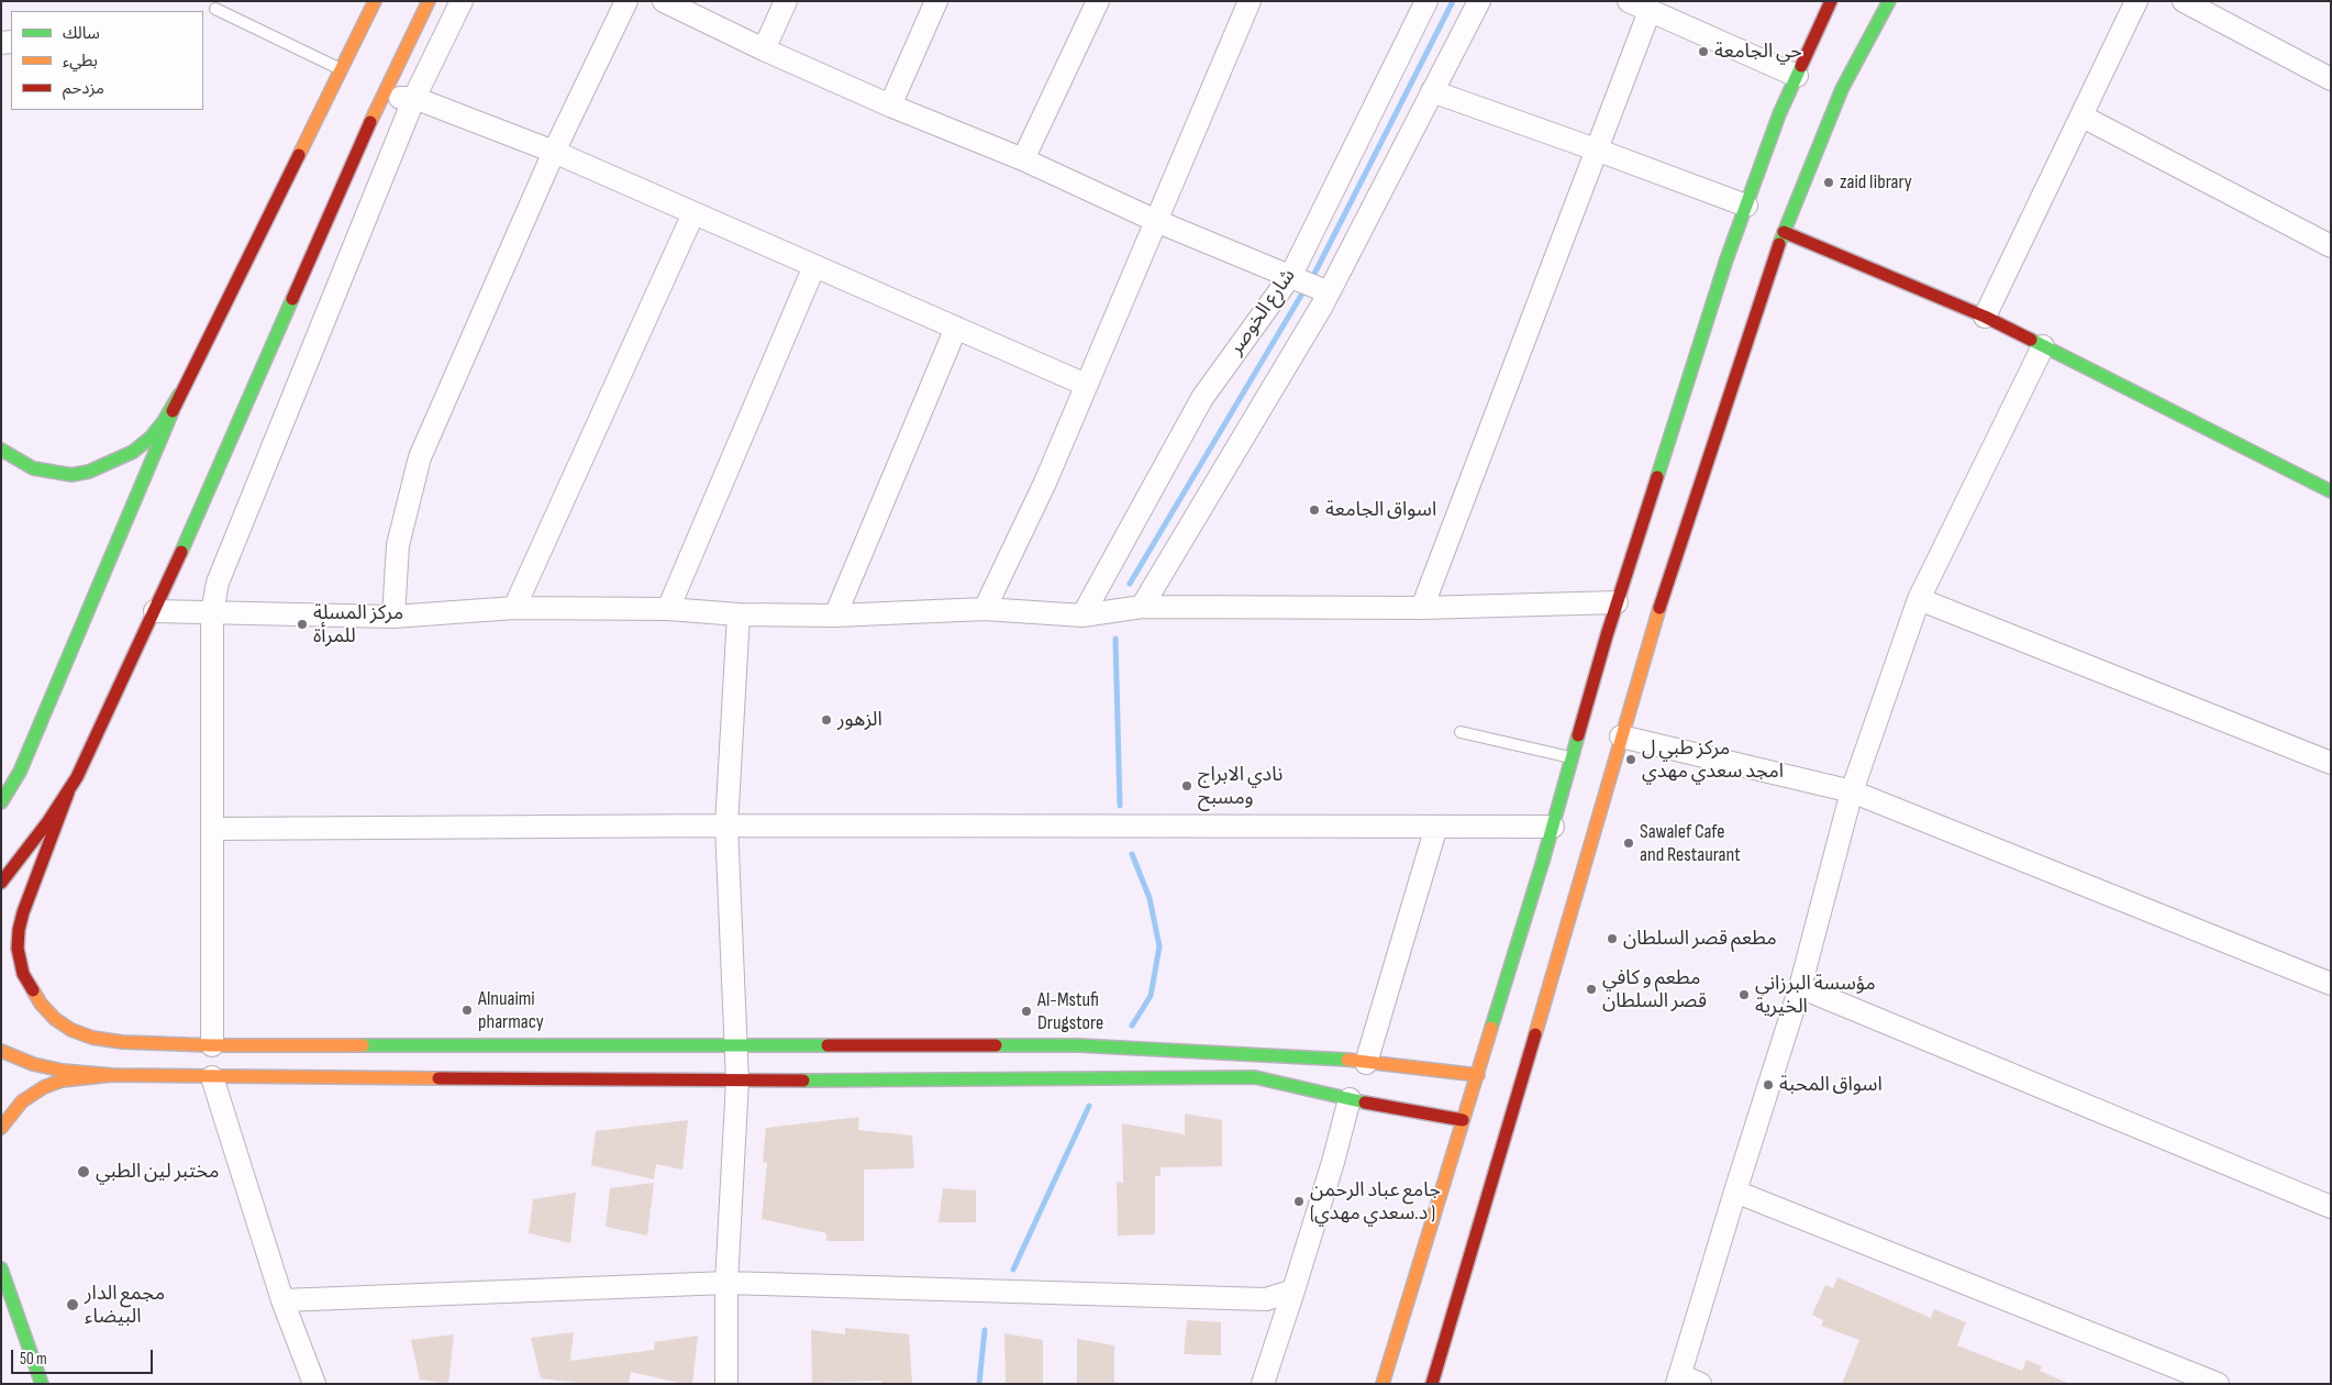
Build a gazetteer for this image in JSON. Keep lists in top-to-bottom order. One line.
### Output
{"streets":{"street":["شارع الخوصر"]},"places":["حي الجامعة","zaid library","اسواق الجامعة","مركز المسلة للمرأة","الزهور","مركز طبي ل امجد سعدي مهدي","نادي الابراج ومسبح","Sawalef Cafe and Restaurant","مطعم قصر السلطان","مطعم و كافي قصر السلطان","مؤسسة البرزاني الخيرية","Alnuaimi pharmacy","Al-Mstufi Drugstore","اسواق المحبة","مختبر لين الطبي","جامع عباد الرحمن (د.سعدي مهدي )","مجمع الدار البيضاء"],"legend":["سالك","بطيء","مزدحم"],"scale_bar":"50 m"}
